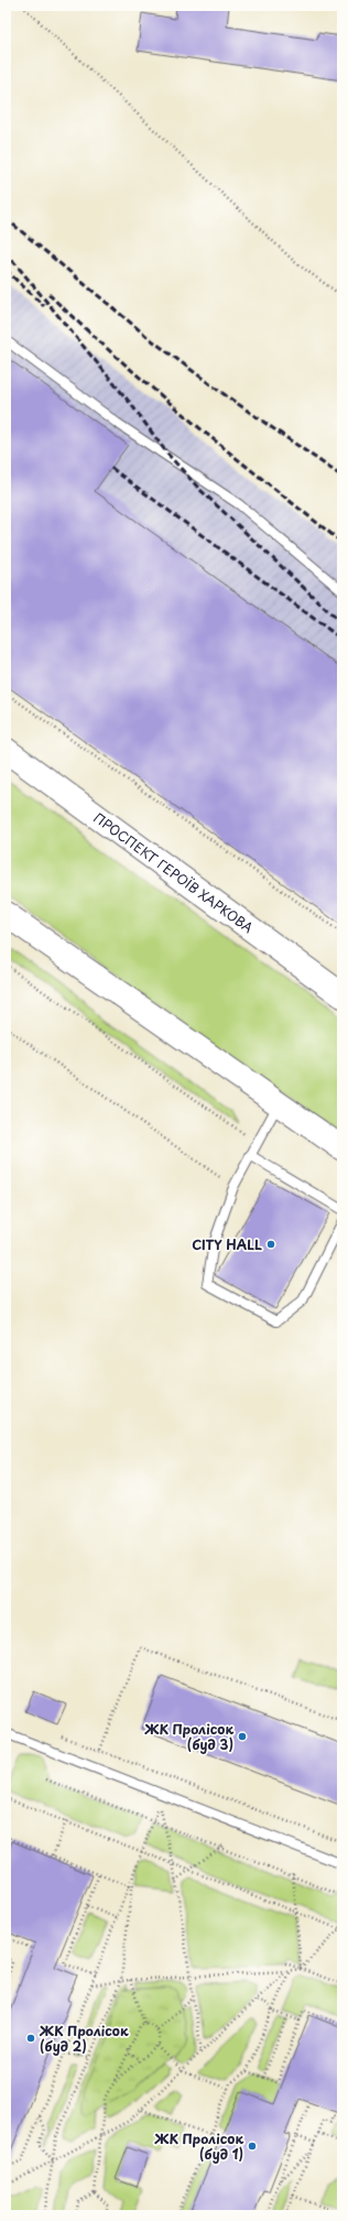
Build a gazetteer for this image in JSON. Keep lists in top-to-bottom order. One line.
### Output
{"streets":{"main road":["ПРОСПЕКТ ГЕРОЇВ ХАРКОВА"]},"places":["CITY HALL","ЖК Пролісок (буд 3)","ЖК Пролісок (буд 2)","ЖК Пролісок (буд 1)"]}
